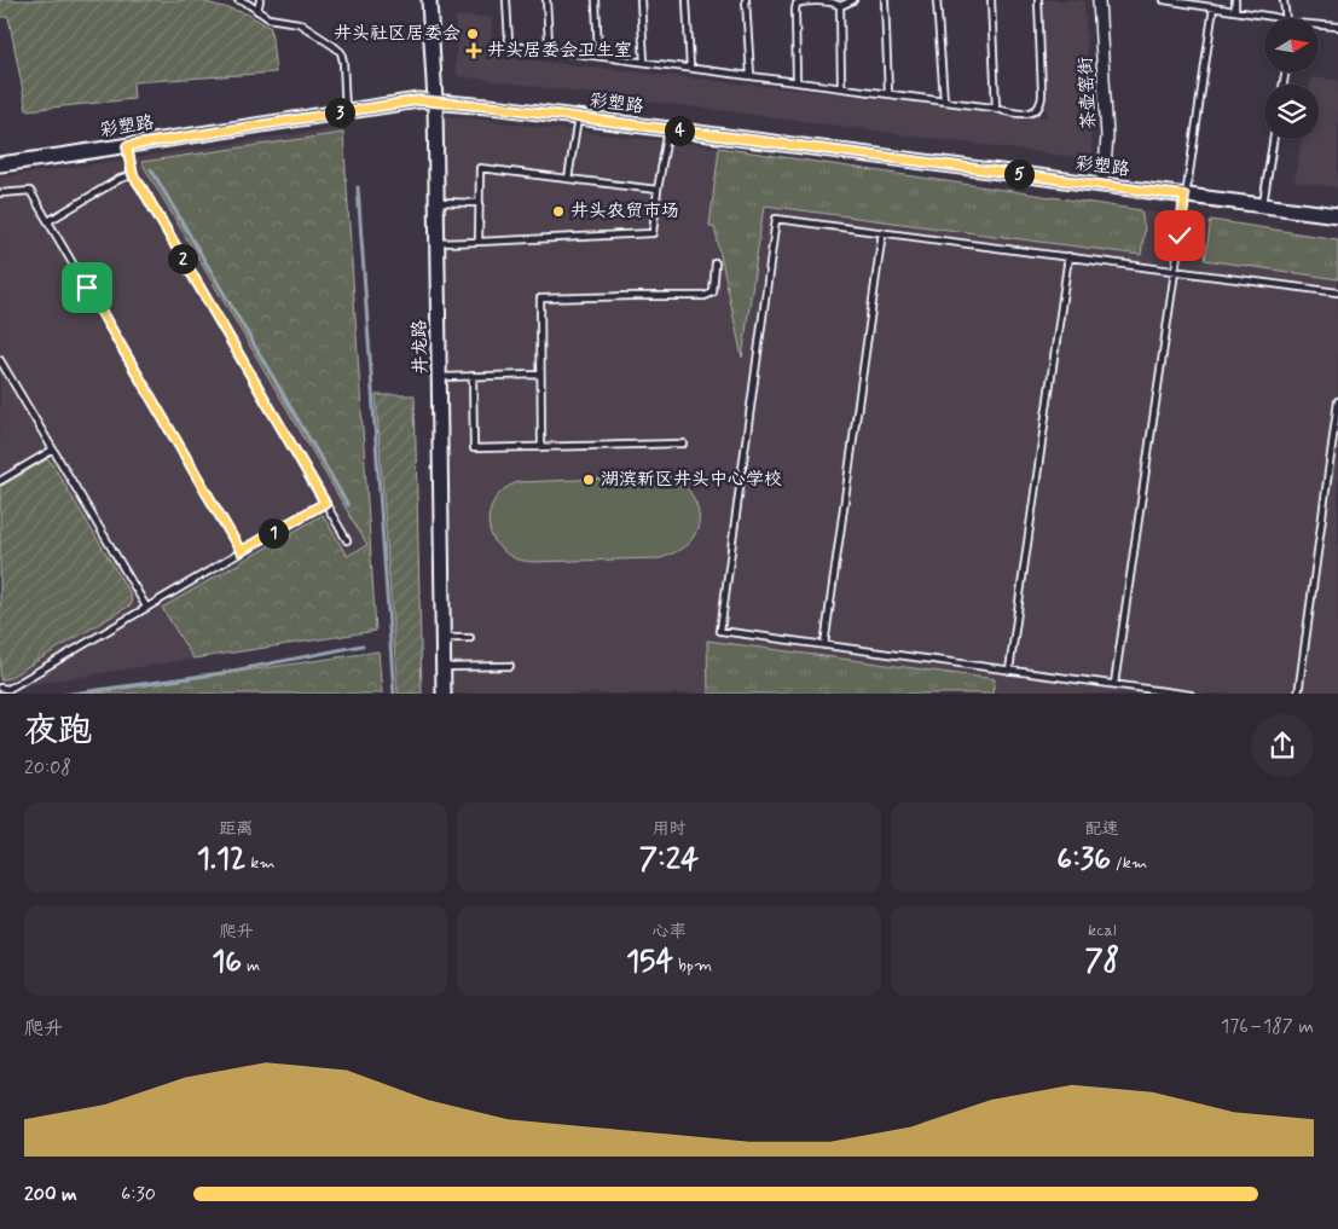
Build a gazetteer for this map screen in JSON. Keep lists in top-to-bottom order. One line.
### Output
{"streets":{"street":["茶壶窑街","彩塑路","井龙路"]},"crossings":[["茶壶窑街","彩塑路"],["彩塑路","井龙路"]],"places":{"other":["井头社区居委会","井头农贸市场","湖滨新区井头中心学校"],"health":["井头居委会卫生室"]},"north":"right","page":{"pins":["3","4","5","2","1"],"heading":["夜跑","20:08"],"stats":[["距离","1.12 km"],["用时","7:24"],["配速","6:36 /km"],["爬升","16 m"],["心率","154 bpm"],["kcal","78"]],"chart":["爬升","176–187 m"],"list":[{"name":"200 m","note":"6:30"}]}}
